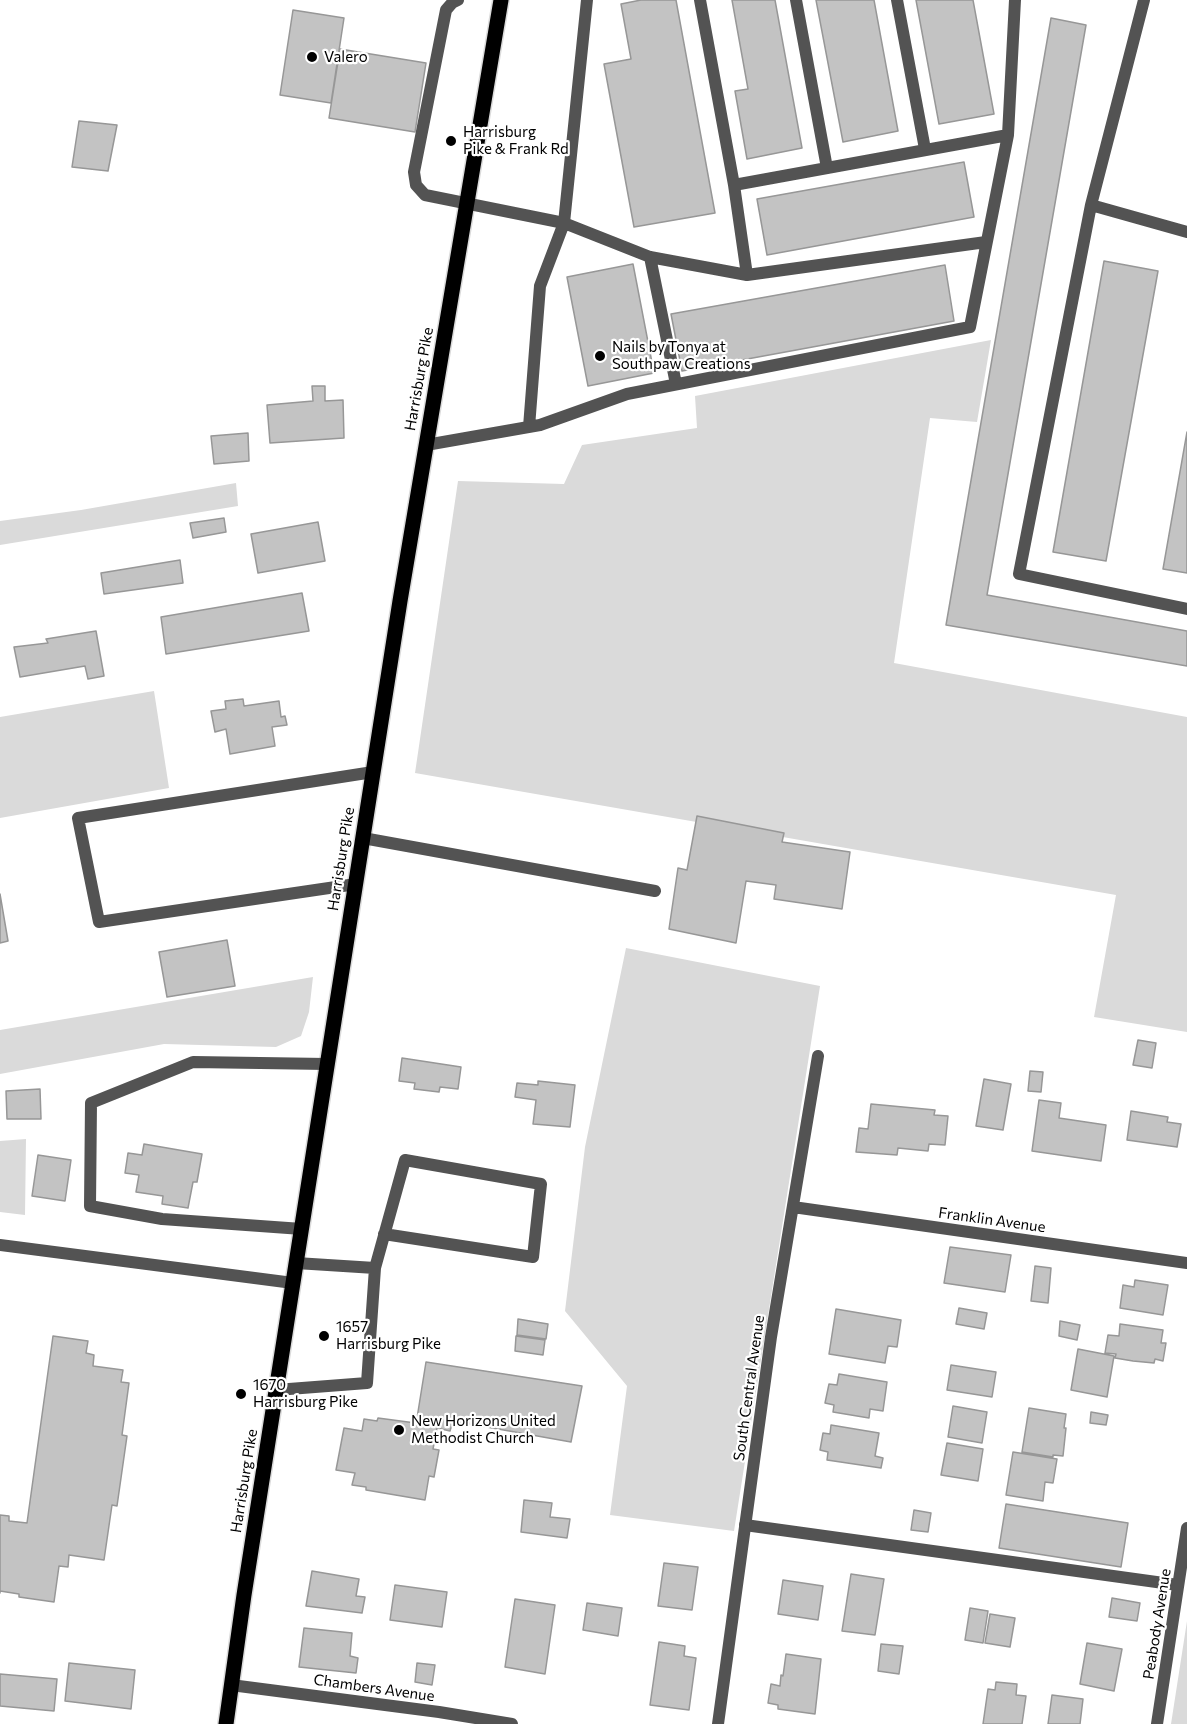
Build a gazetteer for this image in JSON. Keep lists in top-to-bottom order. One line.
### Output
{"streets":{"main road":["Harrisburg Pike"],"street":["Franklin Avenue","South Central Avenue","Peabody Avenue","Chambers Avenue"]},"crossings":[["Harrisburg Pike","Chambers Avenue"],["Franklin Avenue","South Central Avenue"]],"places":["Valero","Harrisburg Pike & Frank Rd","Nails by Tonya at Southpaw Creations","1657 Harrisburg Pike","1670 Harrisburg Pike","New Horizons United Methodist Church"]}
